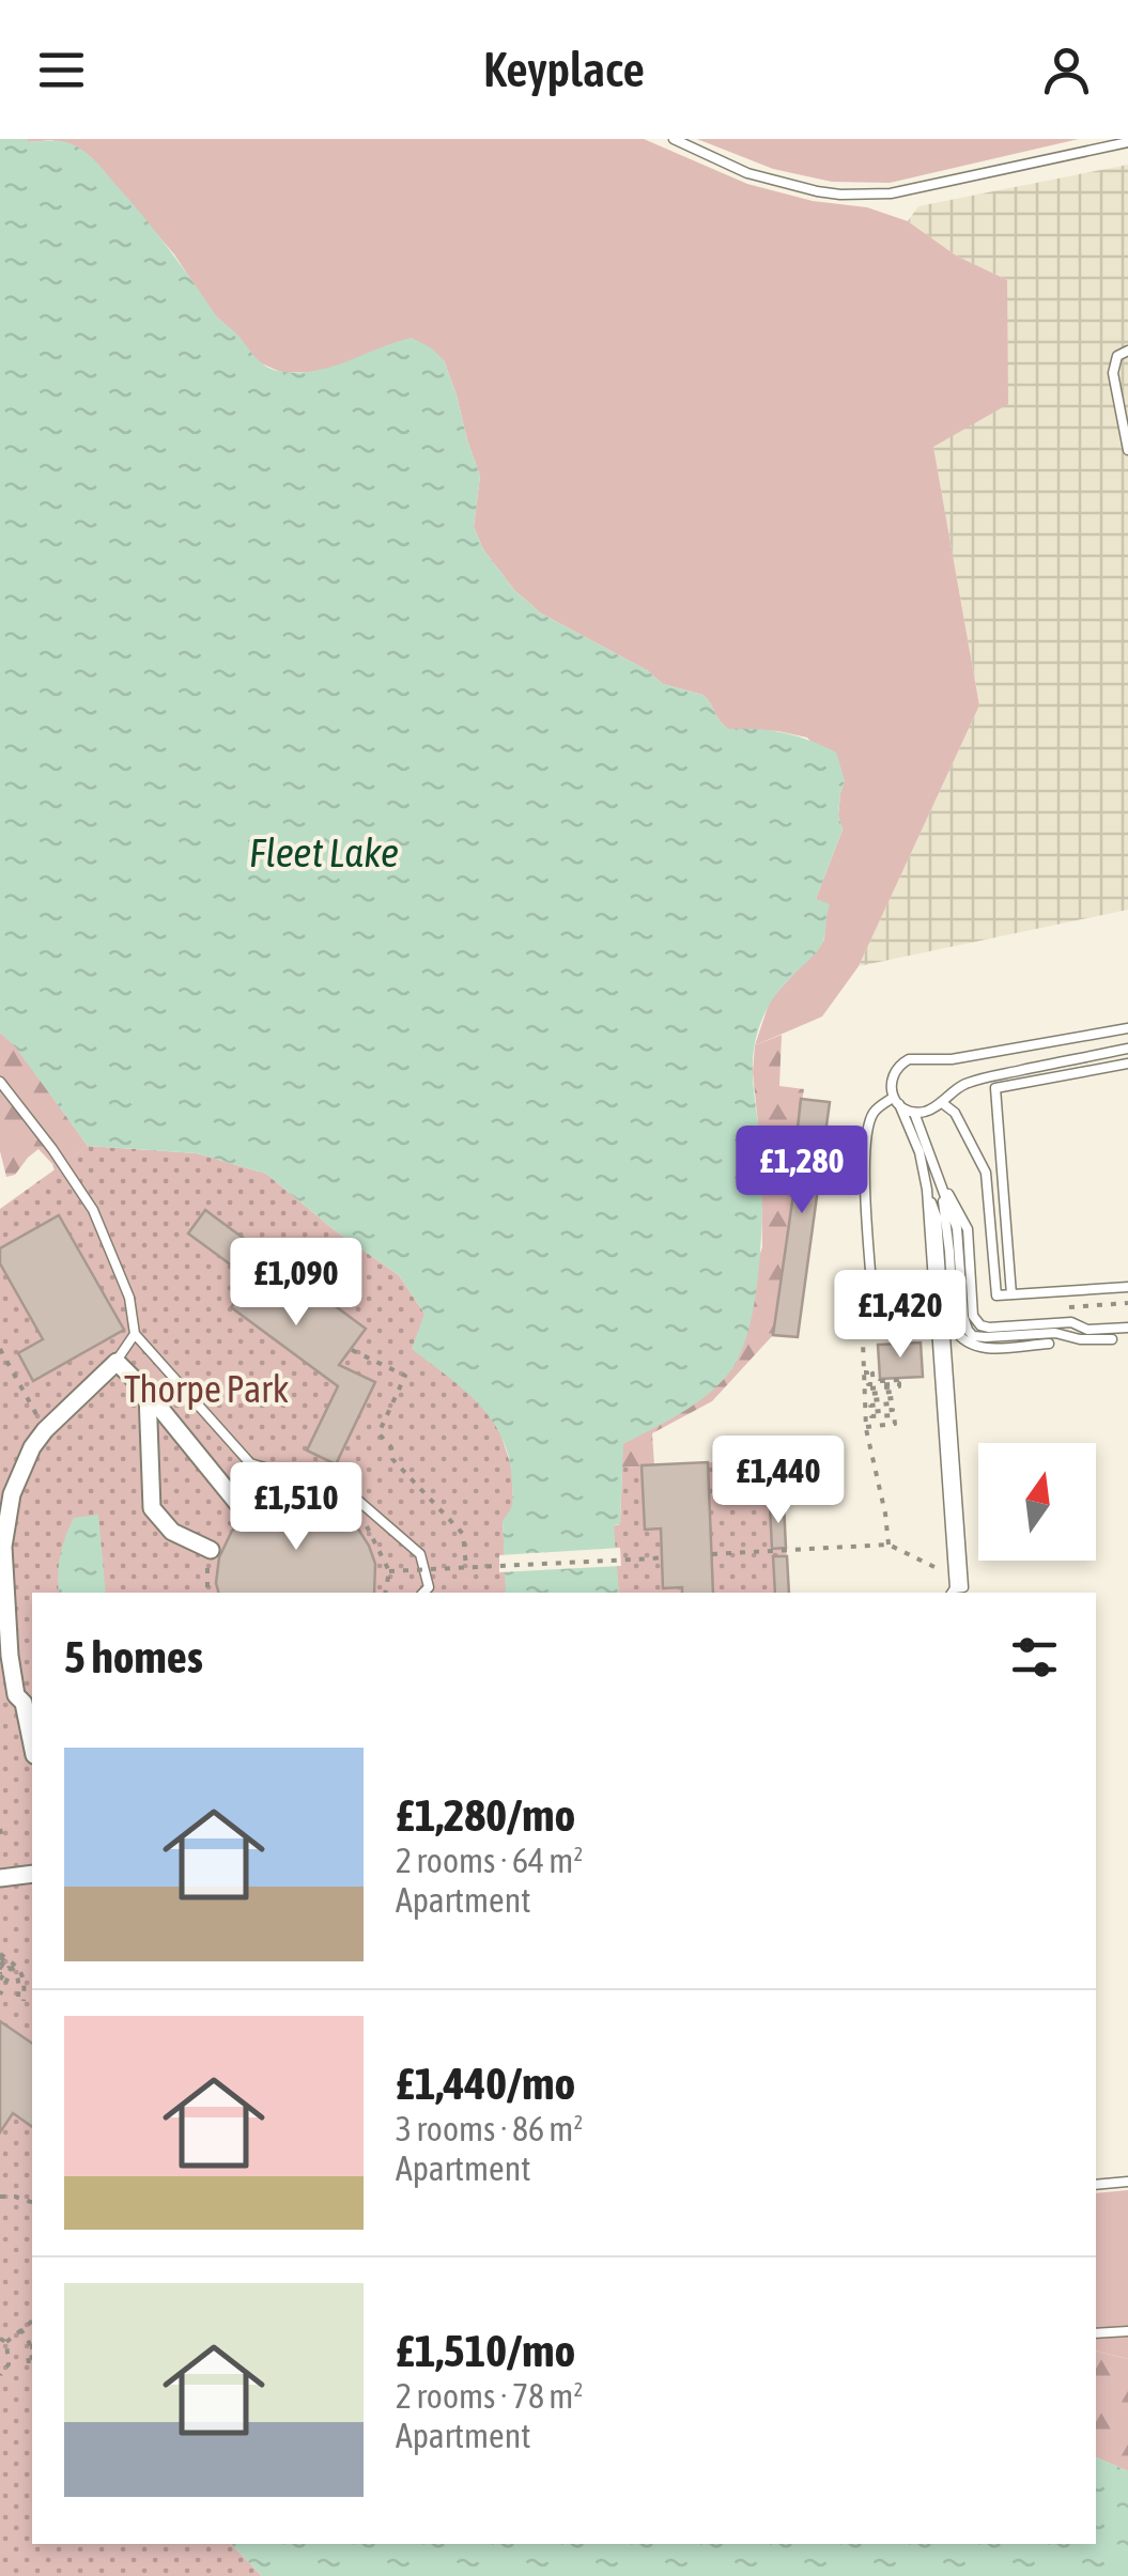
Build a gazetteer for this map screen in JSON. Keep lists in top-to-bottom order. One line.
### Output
{"water":["Fleet Lake"],"parks":["Thorpe Park"],"north":"top","page":{"header":"Keyplace","price":["£1,280","£1,090","£1,420","£1,440","£1,510"],"heading":"5 homes","list":[{"name":"£1,280/mo","note":"2 rooms · 64 m² · Apartment"},{"name":"£1,440/mo","note":"3 rooms · 86 m² · Apartment"},{"name":"£1,510/mo","note":"2 rooms · 78 m² · Apartment"}]}}
